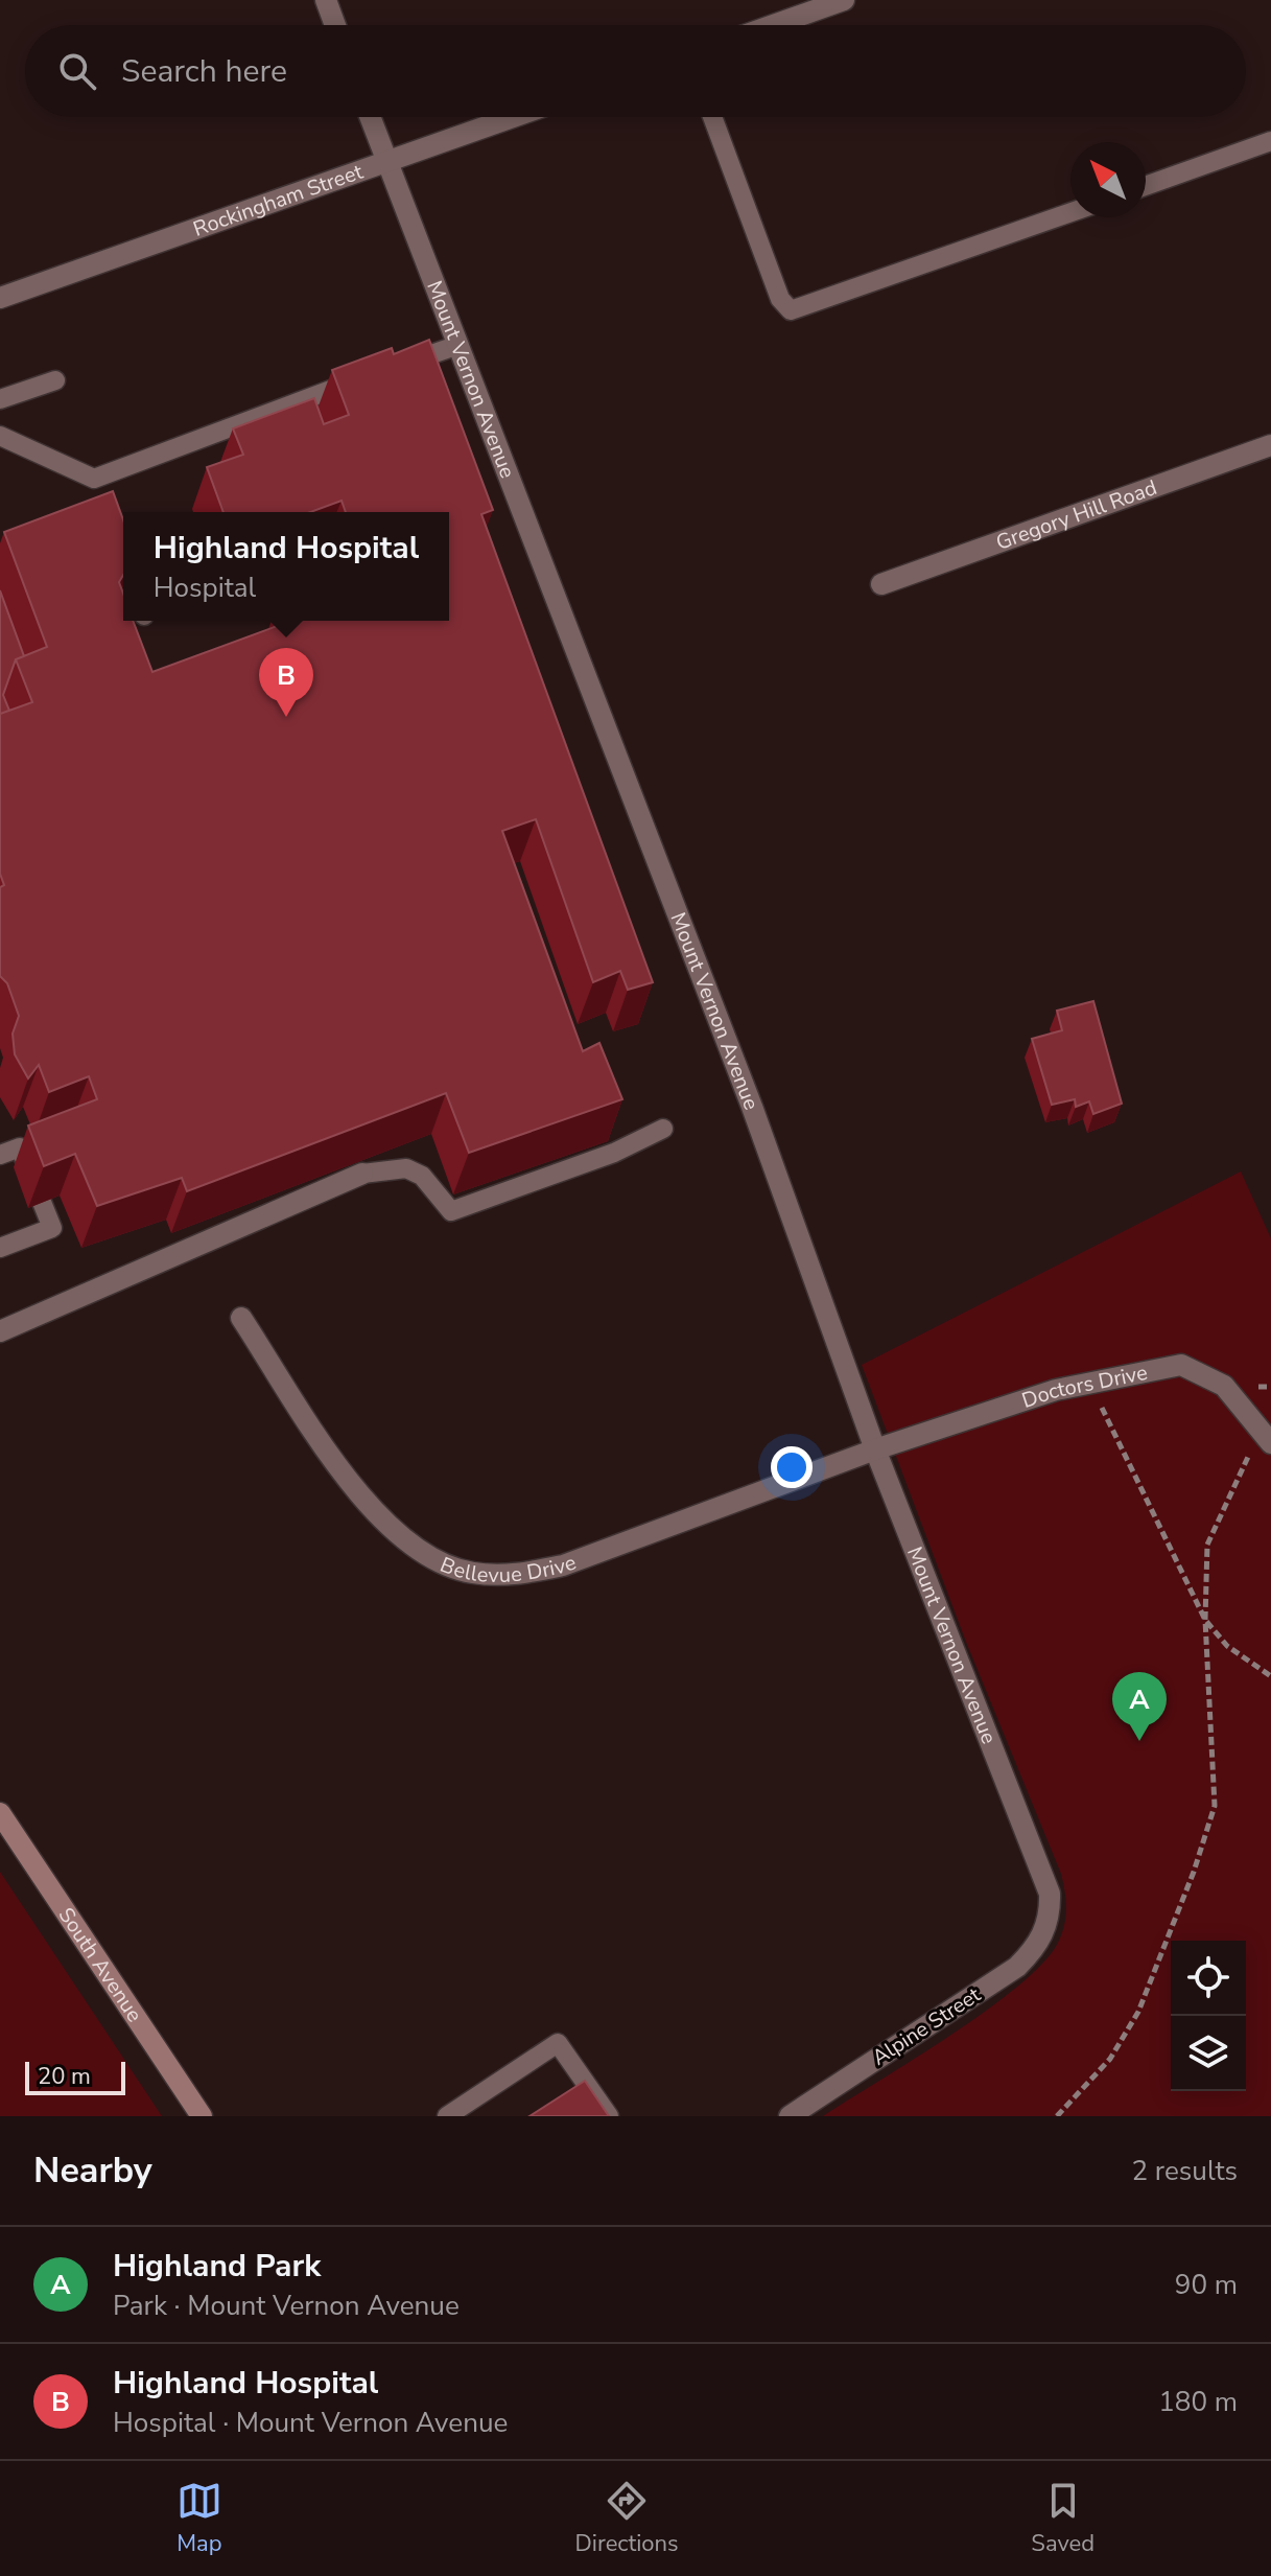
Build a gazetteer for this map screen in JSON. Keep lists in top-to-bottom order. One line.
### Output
{"streets":{"main road":["South Avenue"],"street":["Rockingham Street","Mount Vernon Avenue","Gregory Hill Road","Doctors Drive","Bellevue Drive","Alpine Street"]},"crossings":[["Rockingham Street","Mount Vernon Avenue"],["Mount Vernon Avenue","Doctors Drive"],["Mount Vernon Avenue","Bellevue Drive"],["Mount Vernon Avenue","Alpine Street"],["Doctors Drive","Bellevue Drive"]],"scale_bar":"20 m","north":"top left","page":{"search":"Search here","popup":["Highland Hospital","Hospital"],"pins":["B","A"],"scale":"20 m","heading":["Nearby","2 results"],"list":[{"mark":"A","name":"Highland Park","note":"Park · Mount Vernon Avenue","value":"90 m"},{"mark":"B","name":"Highland Hospital","note":"Hospital · Mount Vernon Avenue","value":"180 m"}],"nav":["Map","Directions","Saved"]}}
